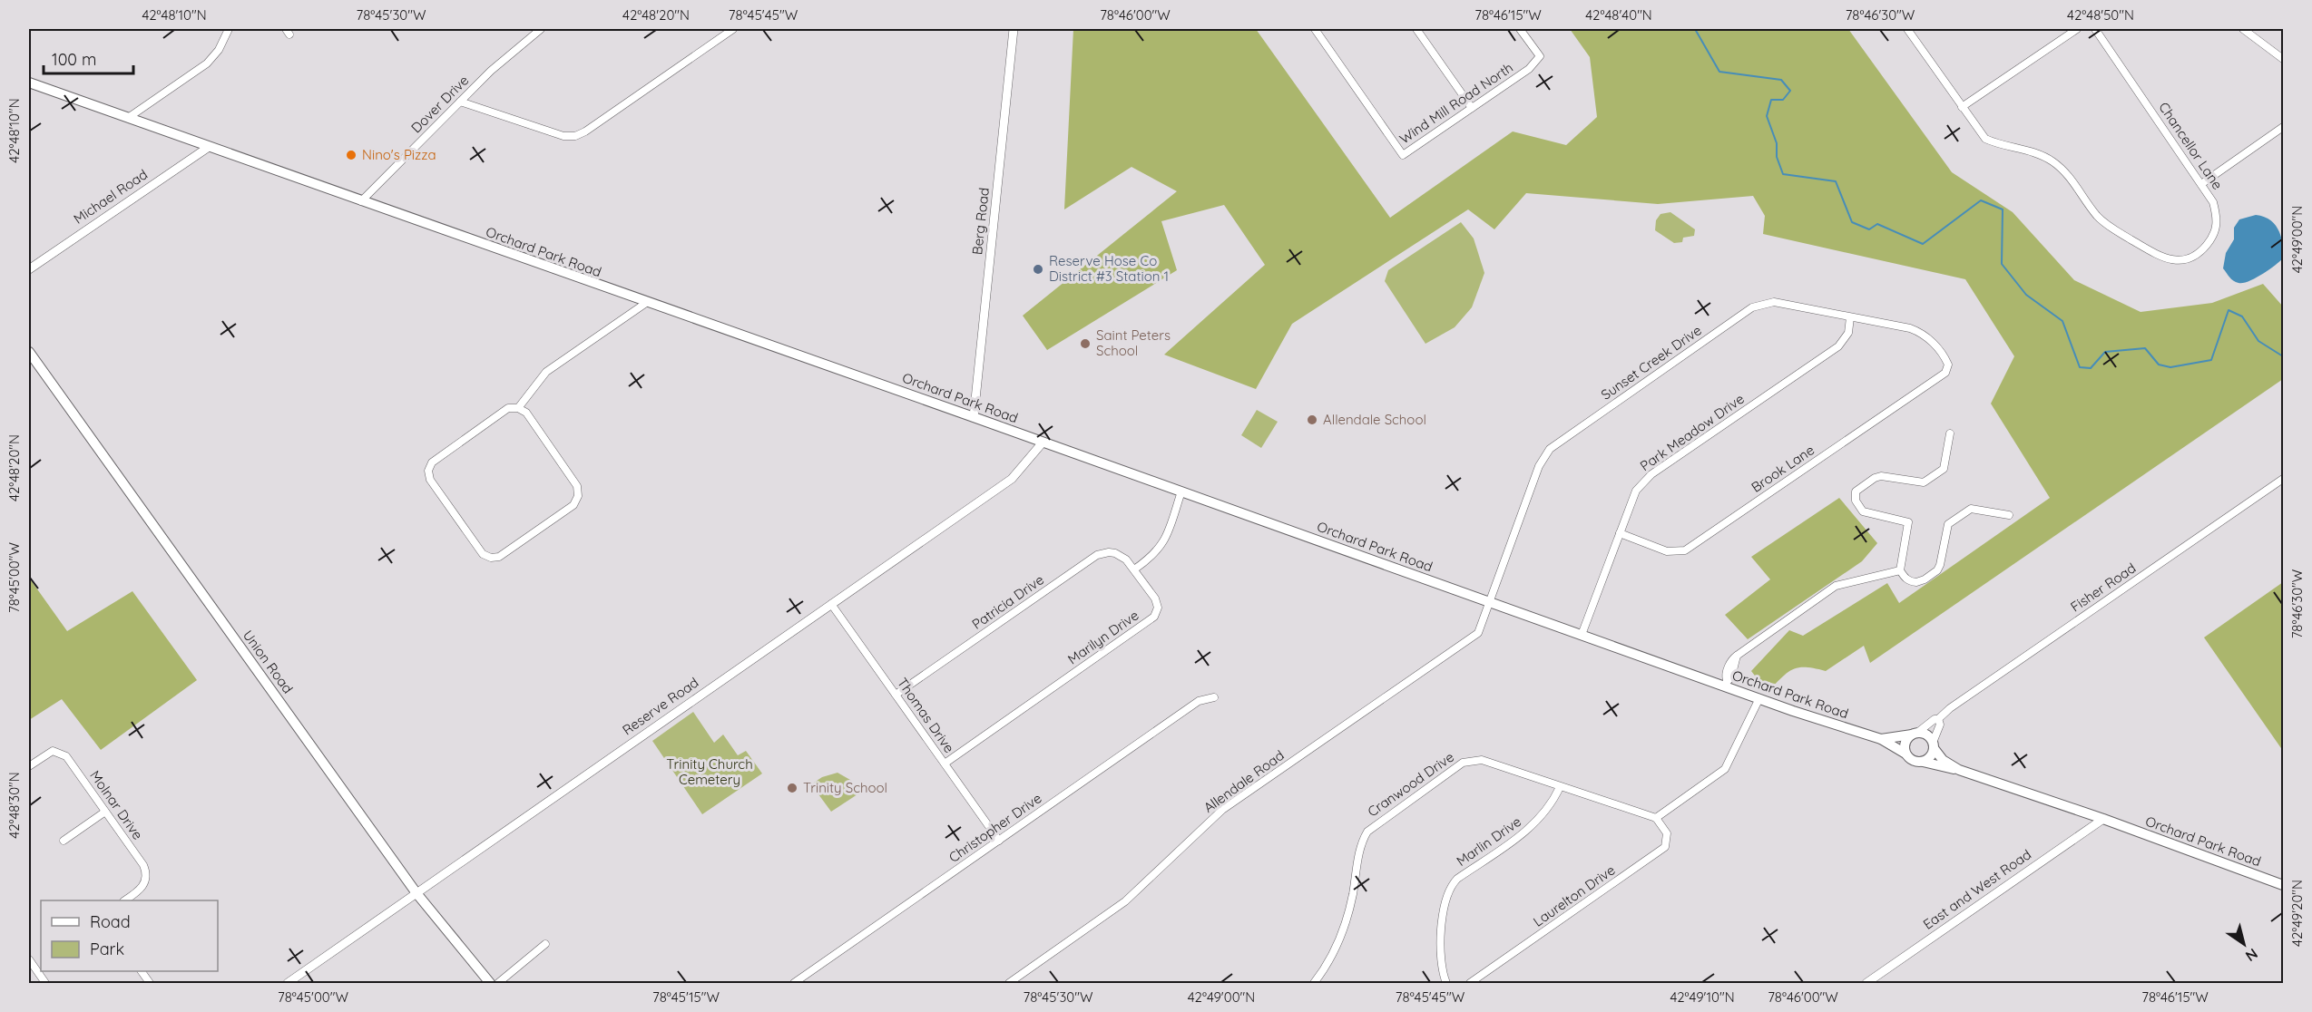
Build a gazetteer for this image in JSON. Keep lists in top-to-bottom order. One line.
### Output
{"streets":{"main road":["Orchard Park Road","Union Road"],"street":["Wind Mill Road North","Dover Drive","Chancellor Lane","Michael Road","Berg Road","Sunset Creek Drive","Park Meadow Drive","Brook Lane","Fisher Road","Patricia Drive","Marilyn Drive","Reserve Road","Thomas Drive","Allendale Road","Cranwood Drive","Molnar Drive","Christopher Drive","Marlin Drive","East and West Road","Laurelton Drive"]},"crossings":[["Dover Drive","Orchard Park Road"],["Michael Road","Orchard Park Road"],["Berg Road","Orchard Park Road"],["Orchard Park Road","Sunset Creek Drive"],["Orchard Park Road","Park Meadow Drive"],["Orchard Park Road","Fisher Road"],["Orchard Park Road","Reserve Road"],["Orchard Park Road","Allendale Road"],["Orchard Park Road","East and West Road"],["Sunset Creek Drive","Park Meadow Drive"],["Sunset Creek Drive","Brook Lane"],["Sunset Creek Drive","Allendale Road"],["Park Meadow Drive","Brook Lane"],["Patricia Drive","Marilyn Drive"],["Patricia Drive","Thomas Drive"],["Marilyn Drive","Thomas Drive"],["Union Road","Reserve Road"],["Reserve Road","Thomas Drive"],["Thomas Drive","Christopher Drive"],["Cranwood Drive","Marlin Drive"],["Cranwood Drive","Laurelton Drive"]],"parks":["Trinity Church Cemetery"],"places":["Nino's Pizza","Reserve Hose Co District #3 Station 1","Saint Peters School","Allendale School","Trinity School"],"legend":["Road","Park"],"scale_bar":"100 m","north":"bottom right","coordinates":["42°48'10\"N","78°45'30\"W","42°48'20\"N","78°45'45\"W","78°46'00\"W","78°46'15\"W","42°48'40\"N","78°46'30\"W","42°48'50\"N","42°49'00\"N","78°45'00\"W","42°48'30\"N","42°49'20\"N","78°45'15\"W","42°49'10\"N"]}
